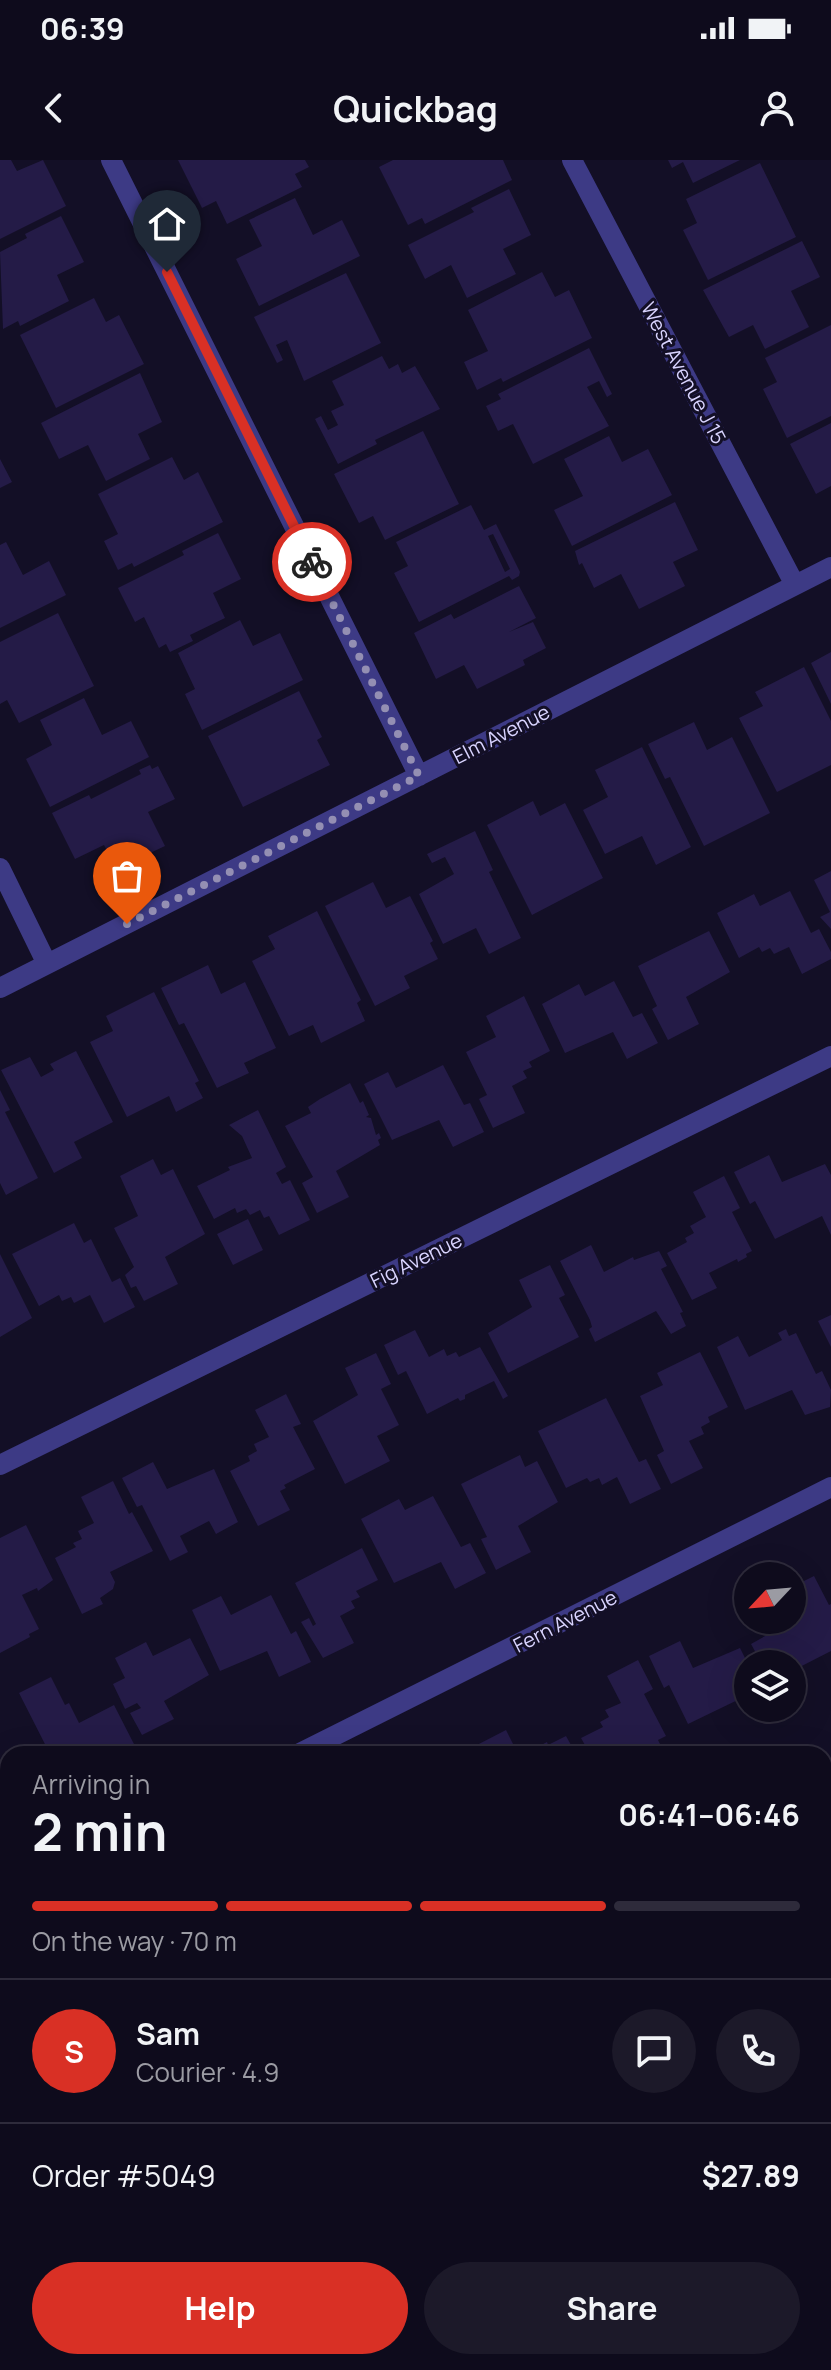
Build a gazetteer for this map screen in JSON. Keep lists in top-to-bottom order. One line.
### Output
{"streets":{"street":["West Avenue J 15","Elm Avenue","Fig Avenue","Fern Avenue"]},"crossings":[["West Avenue J 15","Elm Avenue"]],"north":"bottom left","page":{"status":"06:39","header":"Quickbag","heading":["2 min","Arriving in","06:41–06:46"],"panel":["Sam","Courier · 4.9","Order #5049","$27.89"],"bar":"On the way · 70 m","round":"S","buttons":["Help","Share"]}}
